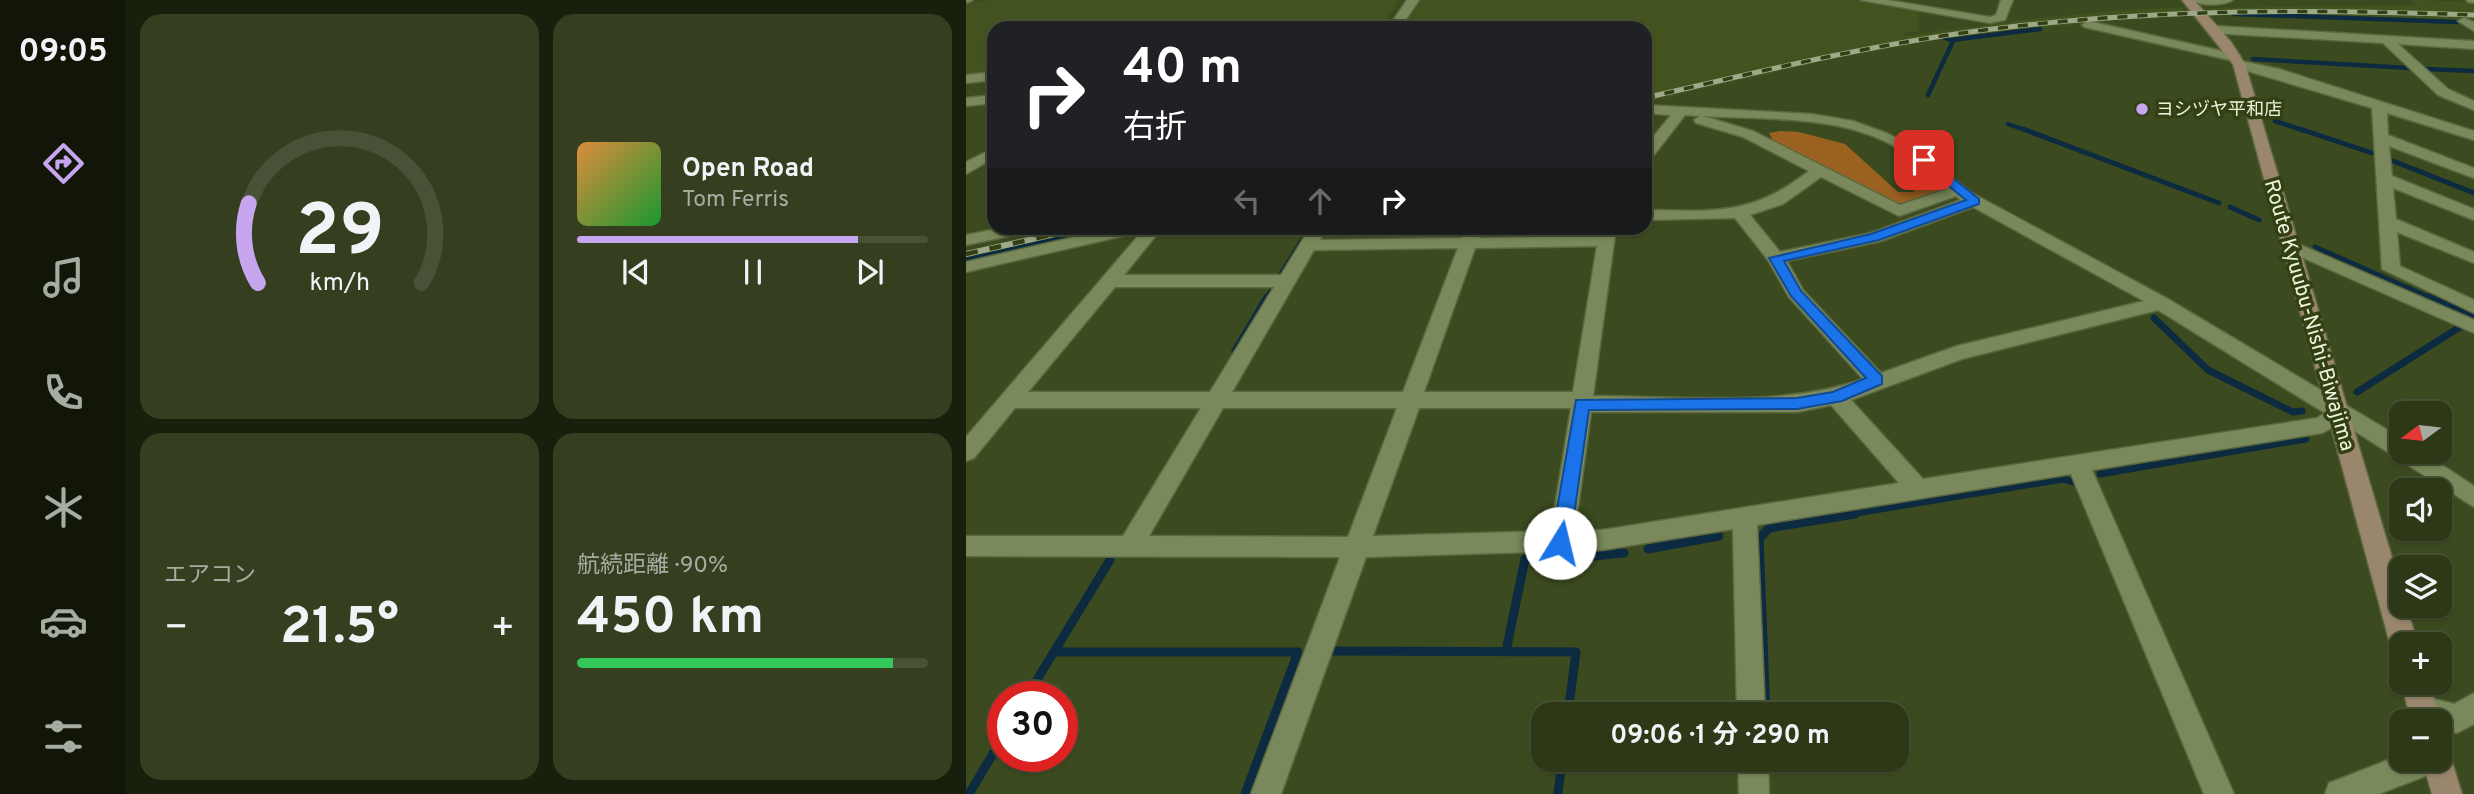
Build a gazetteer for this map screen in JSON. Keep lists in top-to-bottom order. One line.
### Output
{"streets":{"main road":["Route Kyuubu-Nishi-Biwajima"]},"places":["ヨシヅヤ平和店"],"north":"left","page":{"tabs":"09:05","turn":["40 m","右折"],"song":["Open Road","Tom Ferris"],"map_buttons":["+","−"],"tile":["エアコン",["航続距離 · 90%","450 km"]],"heat":["−","21.5°","+"],"limit":"30","trip":"09:06 · 1 分 · 290 m","gauge":["29","km/h"]}}
